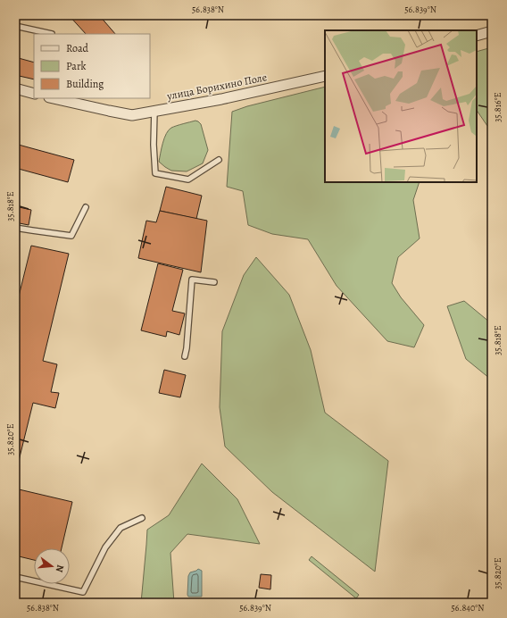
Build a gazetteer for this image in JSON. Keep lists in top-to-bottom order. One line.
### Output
{"streets":{"street":["улица Борихино Поле"]},"legend":["Road","Park","Building"],"north":"right","coordinates":["56.838°N","56.839°N","35.816°E","35.818°E","35.820°E","56.840°N"]}
